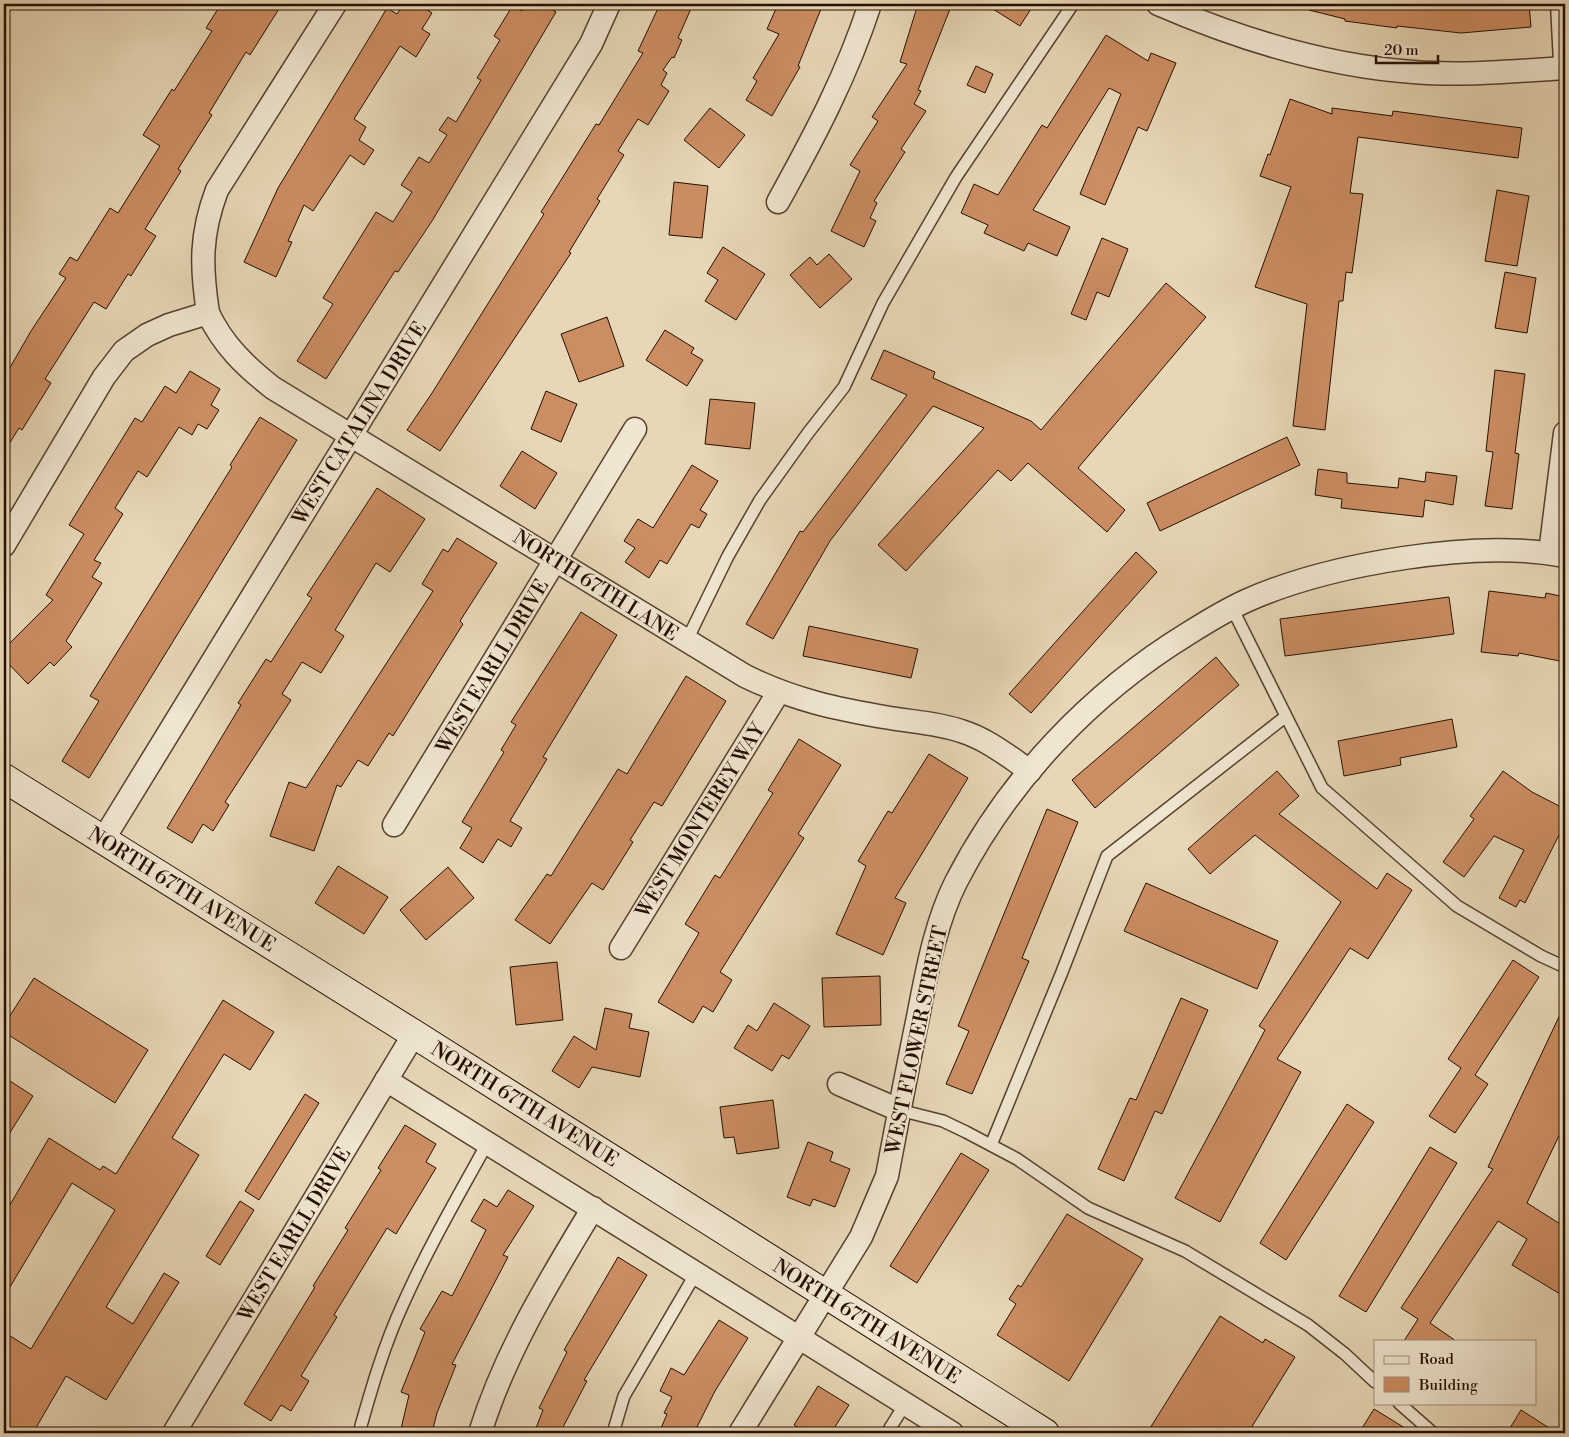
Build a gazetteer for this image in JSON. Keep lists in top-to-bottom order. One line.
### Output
{"streets":{"main road":["NORTH 67TH AVENUE"],"street":["WEST CATALINA DRIVE","NORTH 67TH LANE","WEST EARLL DRIVE","WEST MONTEREY WAY","WEST FLOWER STREET"]},"crossings":[["WEST CATALINA DRIVE","NORTH 67TH LANE"],["WEST CATALINA DRIVE","NORTH 67TH AVENUE"],["NORTH 67TH LANE","WEST EARLL DRIVE"],["NORTH 67TH LANE","WEST MONTEREY WAY"],["NORTH 67TH LANE","WEST FLOWER STREET"],["WEST EARLL DRIVE","NORTH 67TH AVENUE"],["NORTH 67TH AVENUE","WEST FLOWER STREET"]],"legend":["Road","Building"],"scale_bar":"20 m"}
